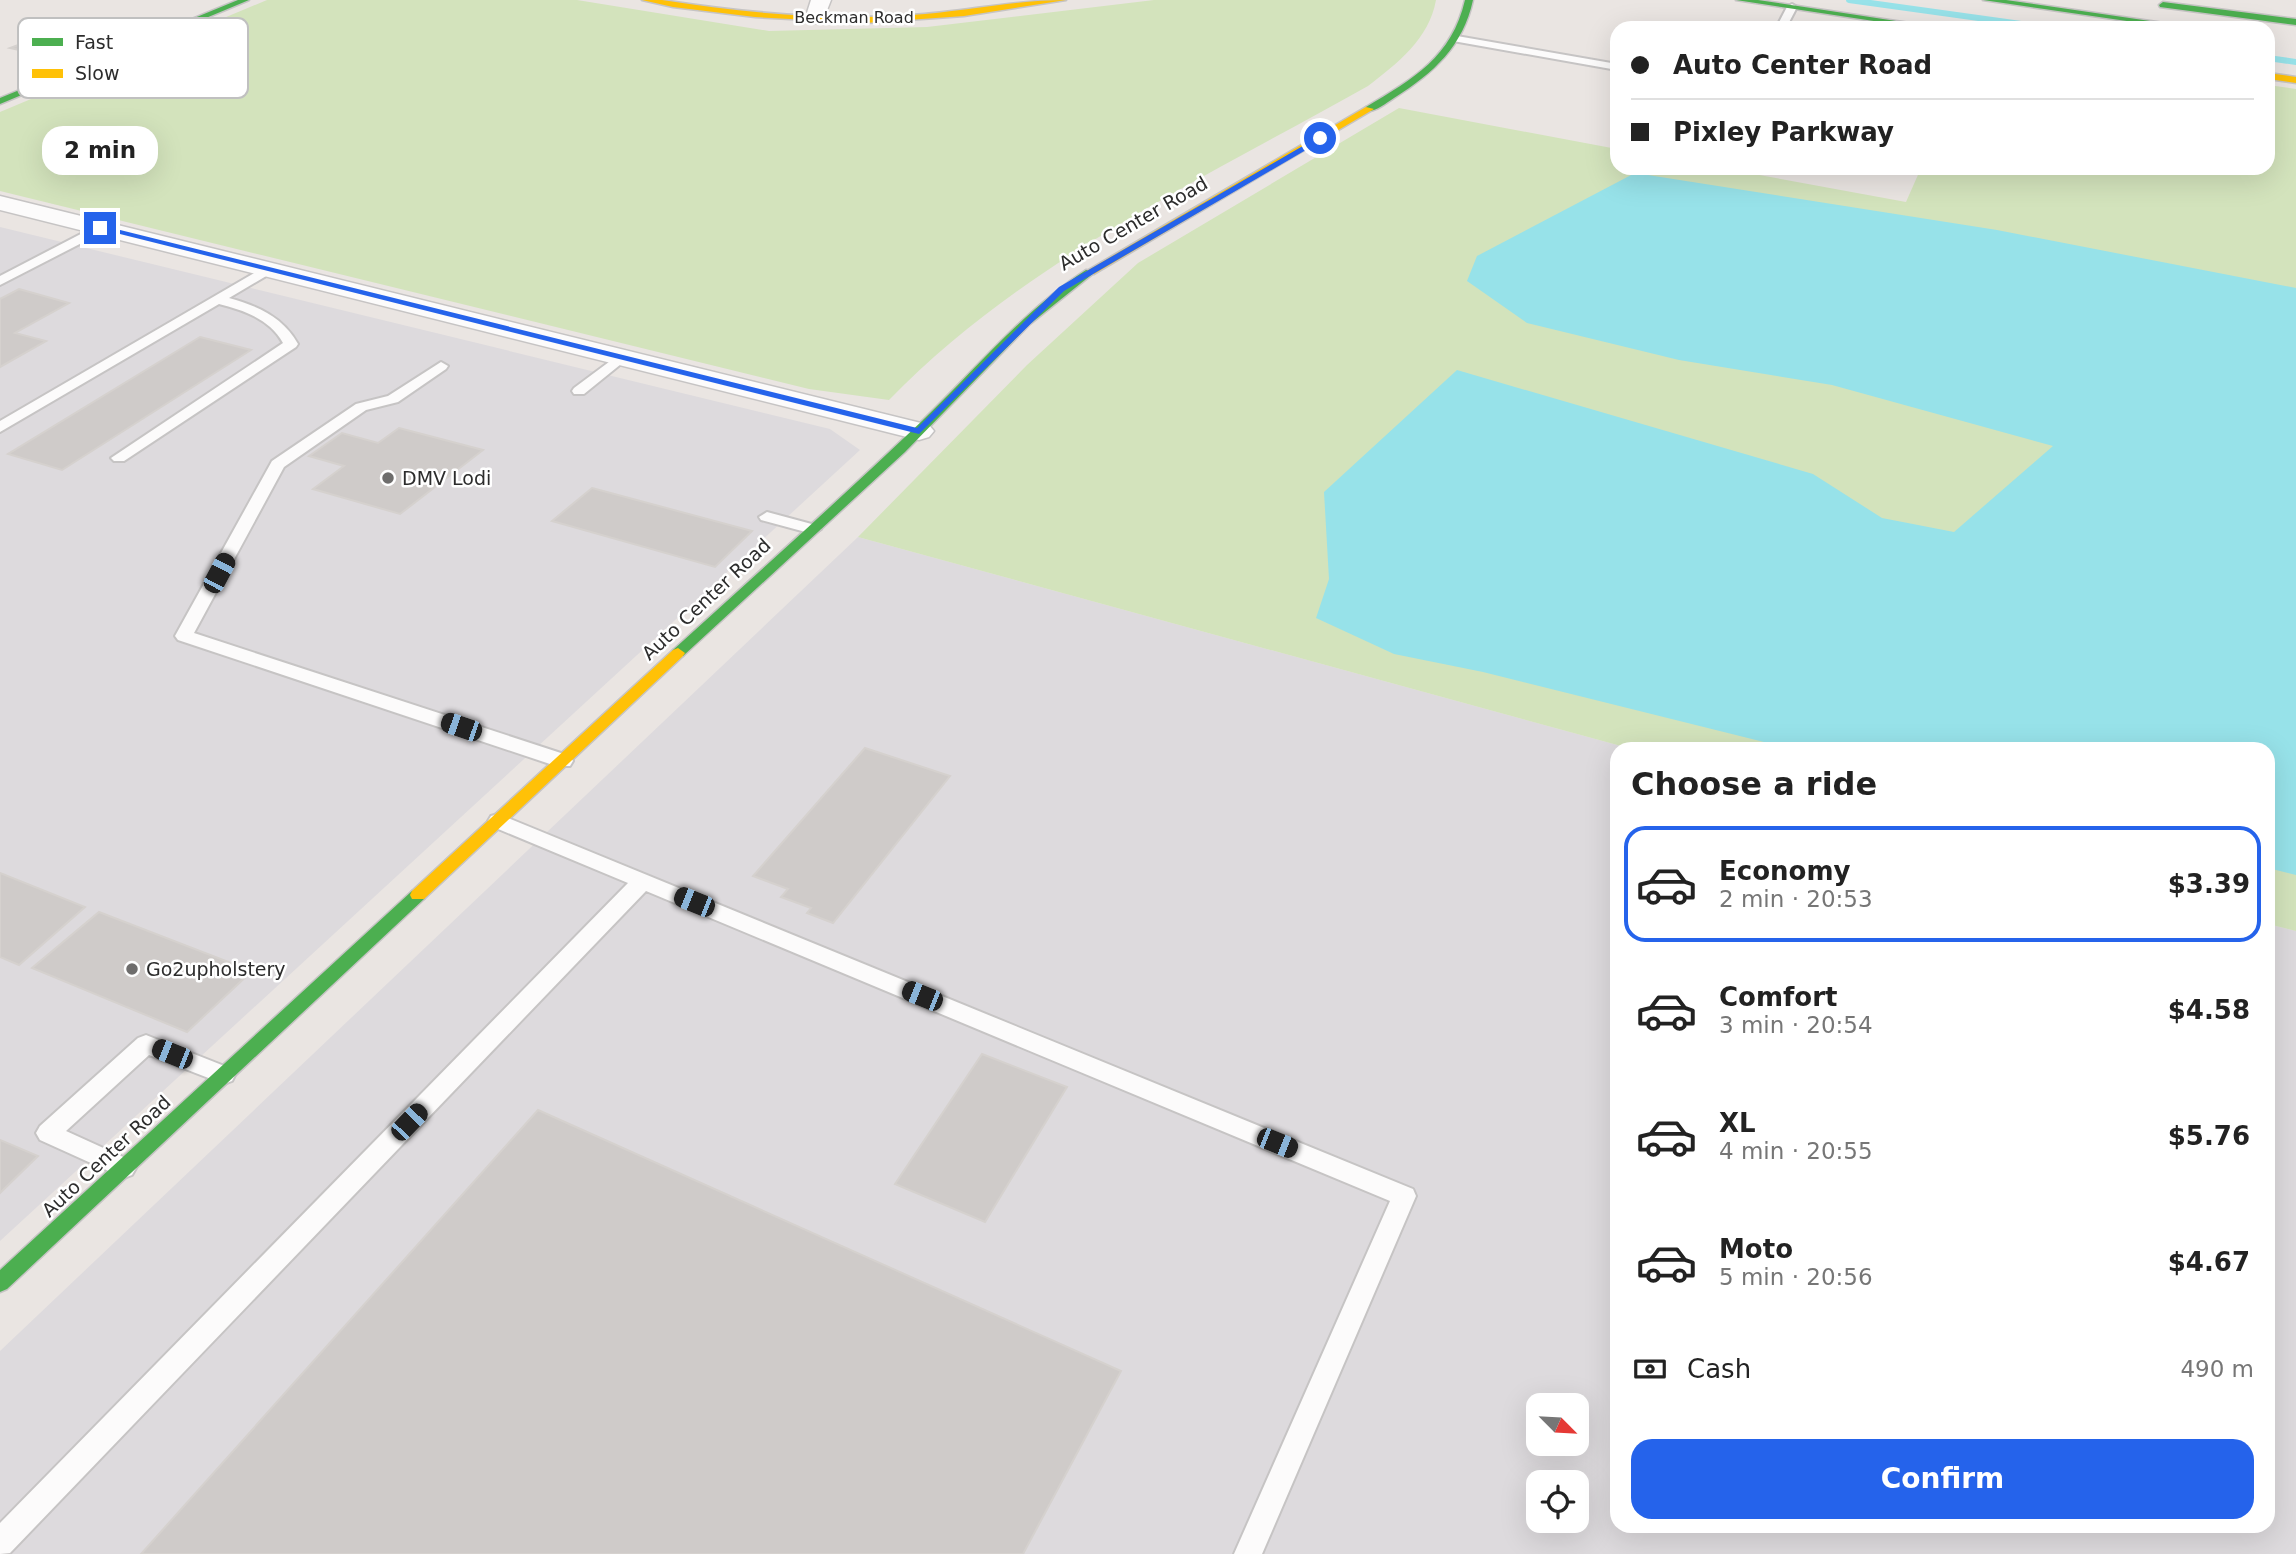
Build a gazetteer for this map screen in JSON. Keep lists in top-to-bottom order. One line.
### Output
{"streets":{"main road":["Beckman Road","Auto Center Road"]},"places":["DMV Lodi","Go2upholstery"],"legend":["Fast","Slow"],"north":"bottom right","page":{"banner":["Auto Center Road","Pixley Parkway"],"bubble":"2 min","heading":"Choose a ride","list":[{"name":"Economy","note":"2 min · 20:53","value":"$3.39"},{"name":"Comfort","note":"3 min · 20:54","value":"$4.58"},{"name":"XL","note":"4 min · 20:55","value":"$5.76"},{"name":"Moto","note":"5 min · 20:56","value":"$4.67"}],"pay":["Cash","490 m"],"buttons":"Confirm"}}
